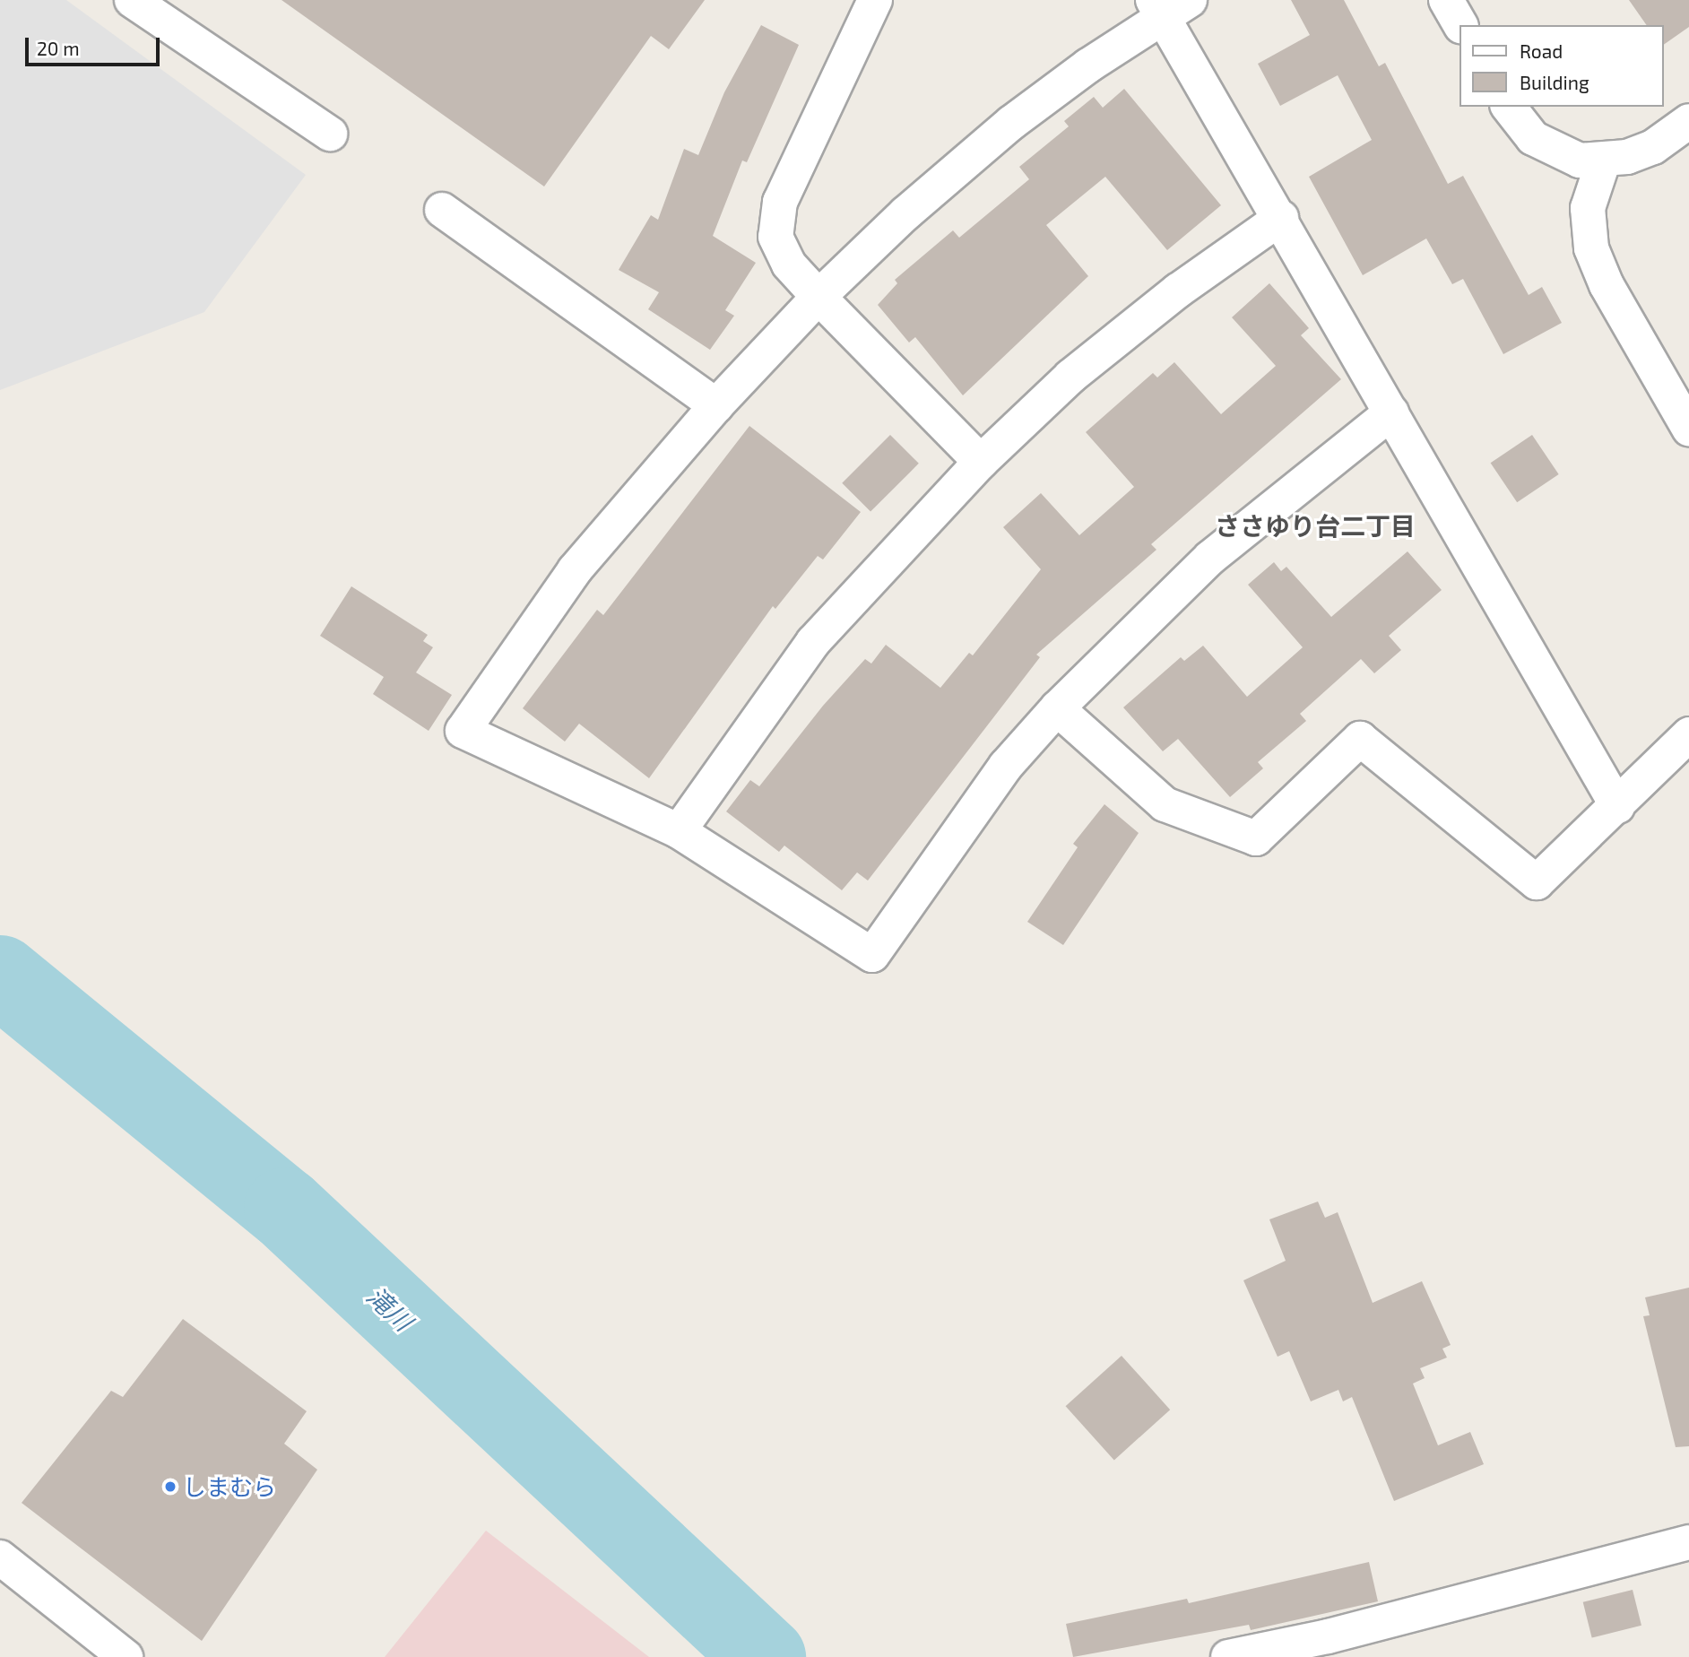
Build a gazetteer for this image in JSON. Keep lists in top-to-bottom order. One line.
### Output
{"districts":["ささゆり台二丁目"],"water":["滝川"],"places":["しまむら"],"legend":["Road","Building"],"scale_bar":"20 m"}
